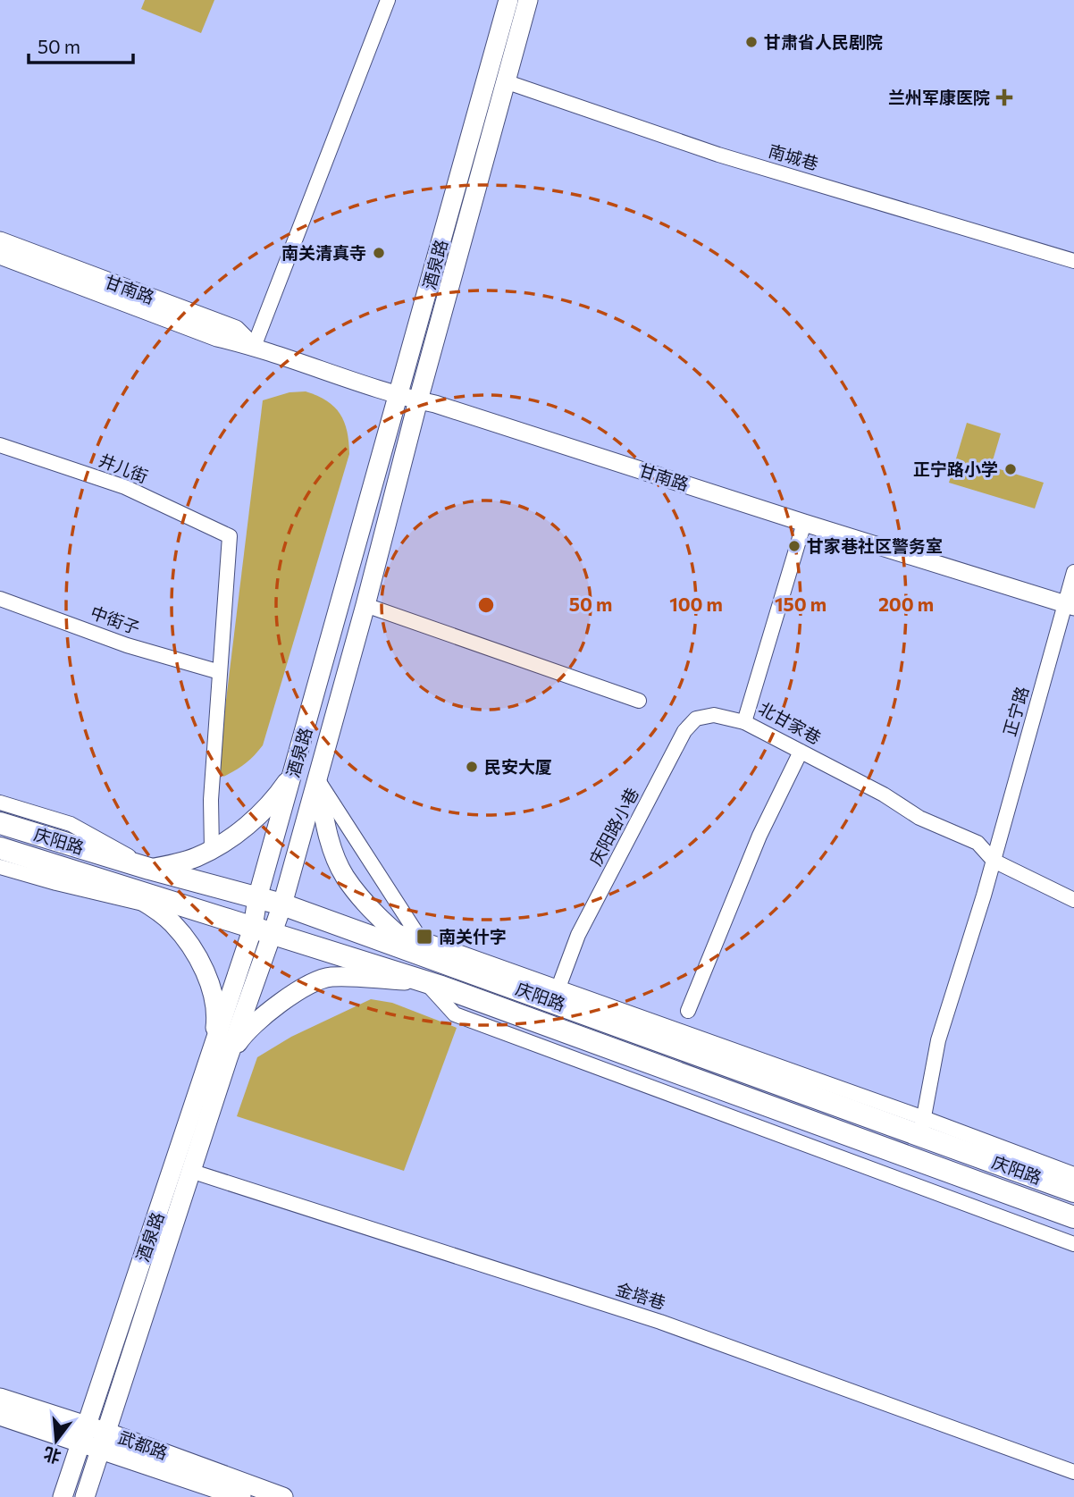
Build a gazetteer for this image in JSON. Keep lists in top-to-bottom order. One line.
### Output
{"streets":{"main road":["酒泉路","庆阳路","武都路"],"street":["南城巷","甘南路","井儿街","中街子","正宁路","北甘家巷","庆阳路小巷","金塔巷"]},"crossings":[["南城巷","酒泉路"],["酒泉路","甘南路"],["酒泉路","庆阳路"],["酒泉路","金塔巷"],["酒泉路","武都路"],["甘南路","正宁路"],["甘南路","北甘家巷"],["井儿街","中街子"],["正宁路","北甘家巷"],["正宁路","庆阳路"],["北甘家巷","庆阳路小巷"],["庆阳路小巷","庆阳路"]],"places":{"other":["甘肃省人民剧院","南关清真寺","正宁路小学","甘家巷社区警务室","民安大厦"],"health":["兰州军康医院"],"transit":["南关什字"]},"scale_bar":"50 m","north":"bottom","rings":["50 m","100 m","150 m","200 m"]}
